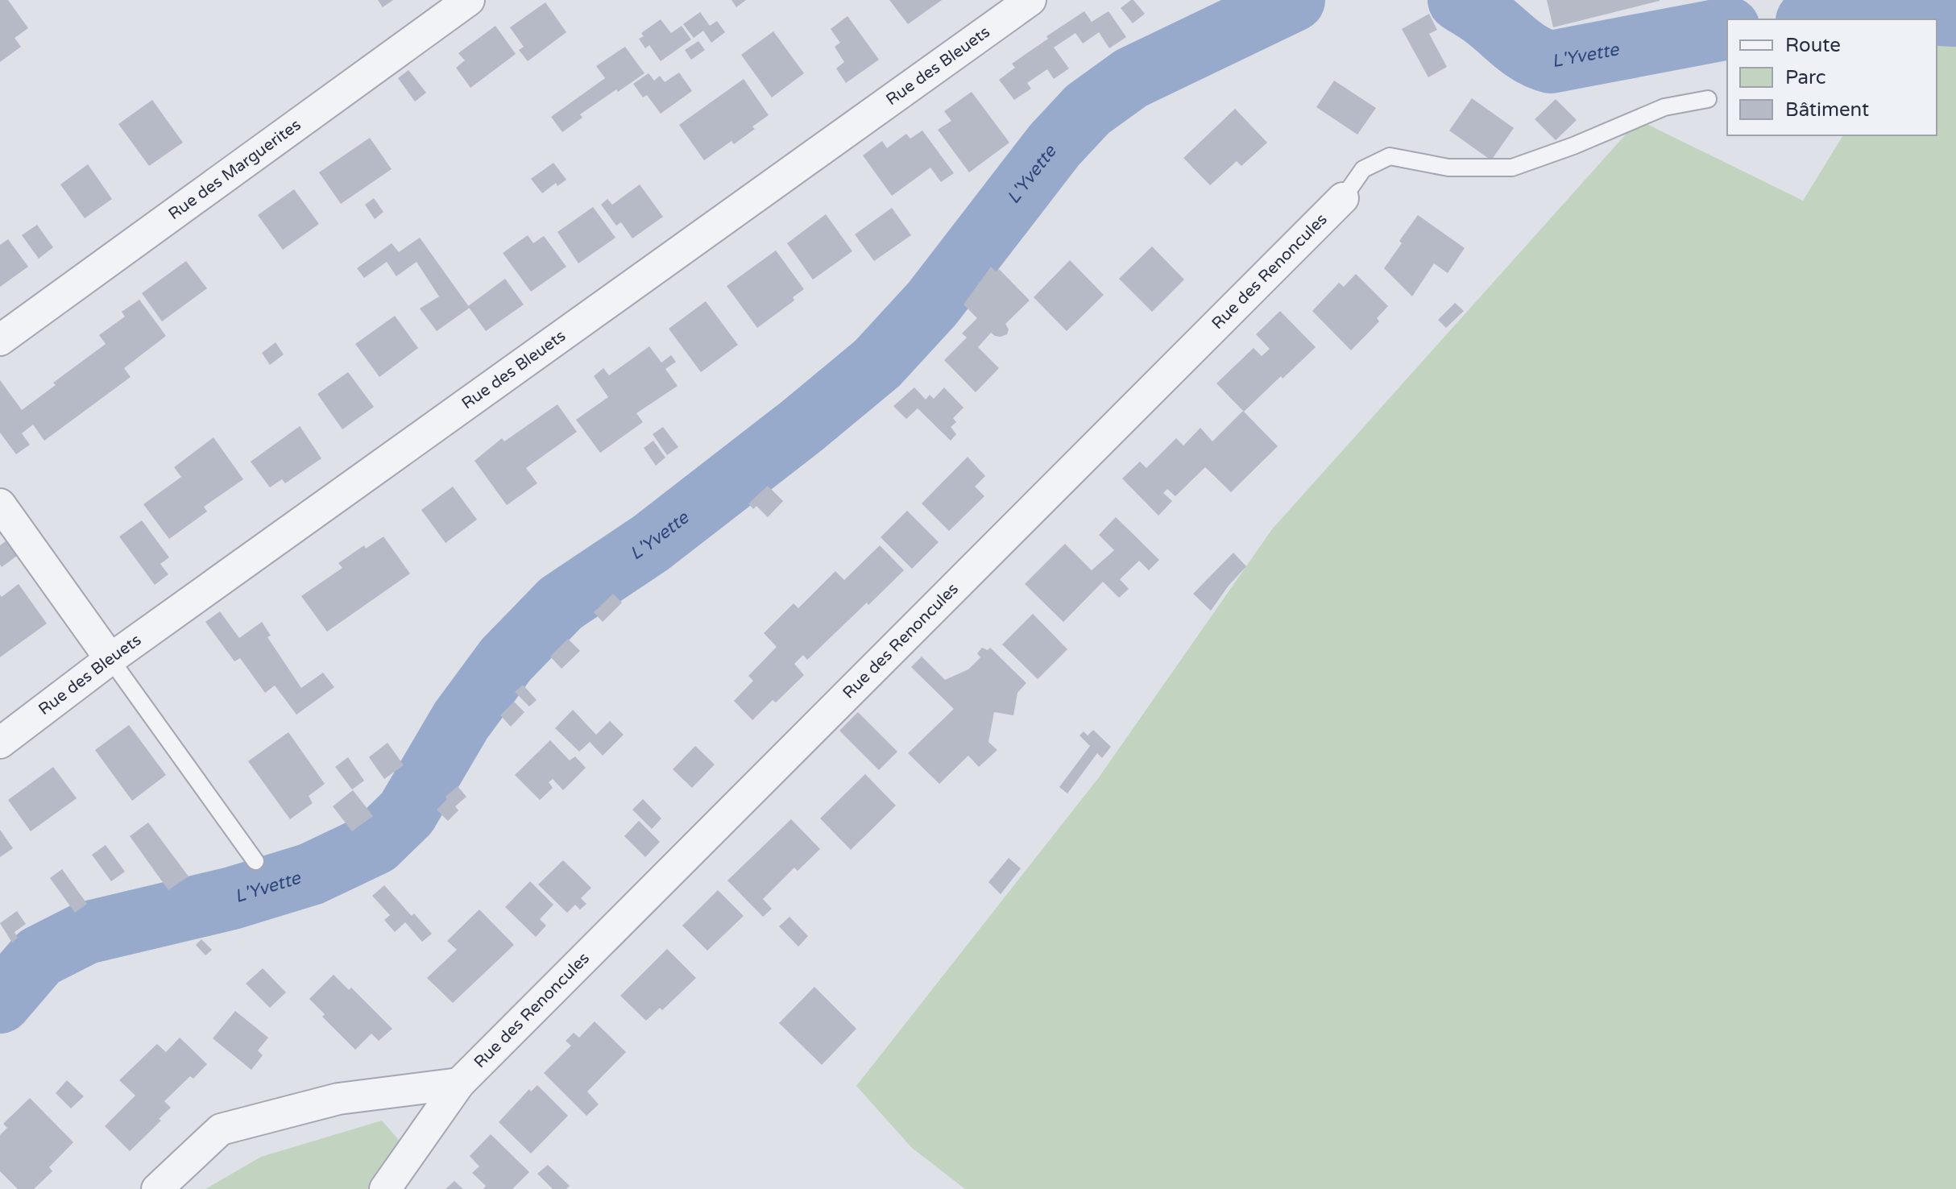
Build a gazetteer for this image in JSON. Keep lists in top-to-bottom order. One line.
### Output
{"streets":{"street":["Rue des Bleuets","Rue des Marguerites","Rue des Renoncules"]},"water":["L'Yvette"],"legend":["Route","Parc","Bâtiment"]}
